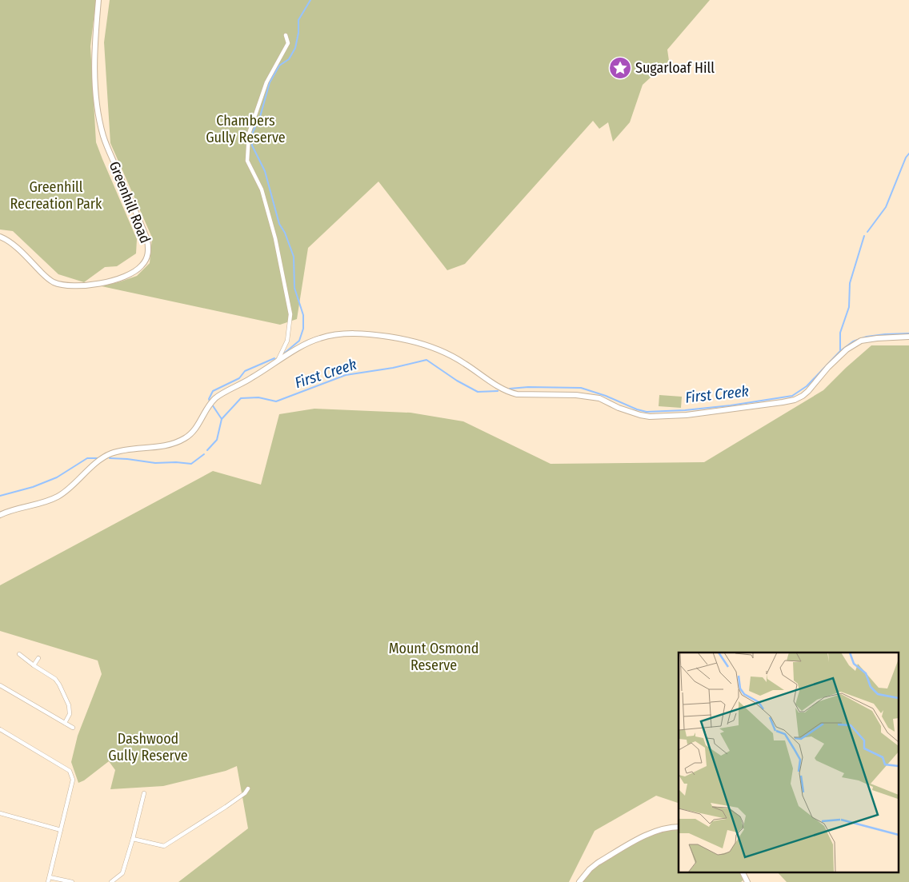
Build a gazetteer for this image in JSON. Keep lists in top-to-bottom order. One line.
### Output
{"streets":{"street":["Greenhill Road"]},"water":["First Creek"],"parks":["Chambers Gully Reserve","Greenhill Recreation Park","Mount Osmond Reserve","Dashwood Gully Reserve"],"places":{"place":["Sugarloaf Hill"]}}
